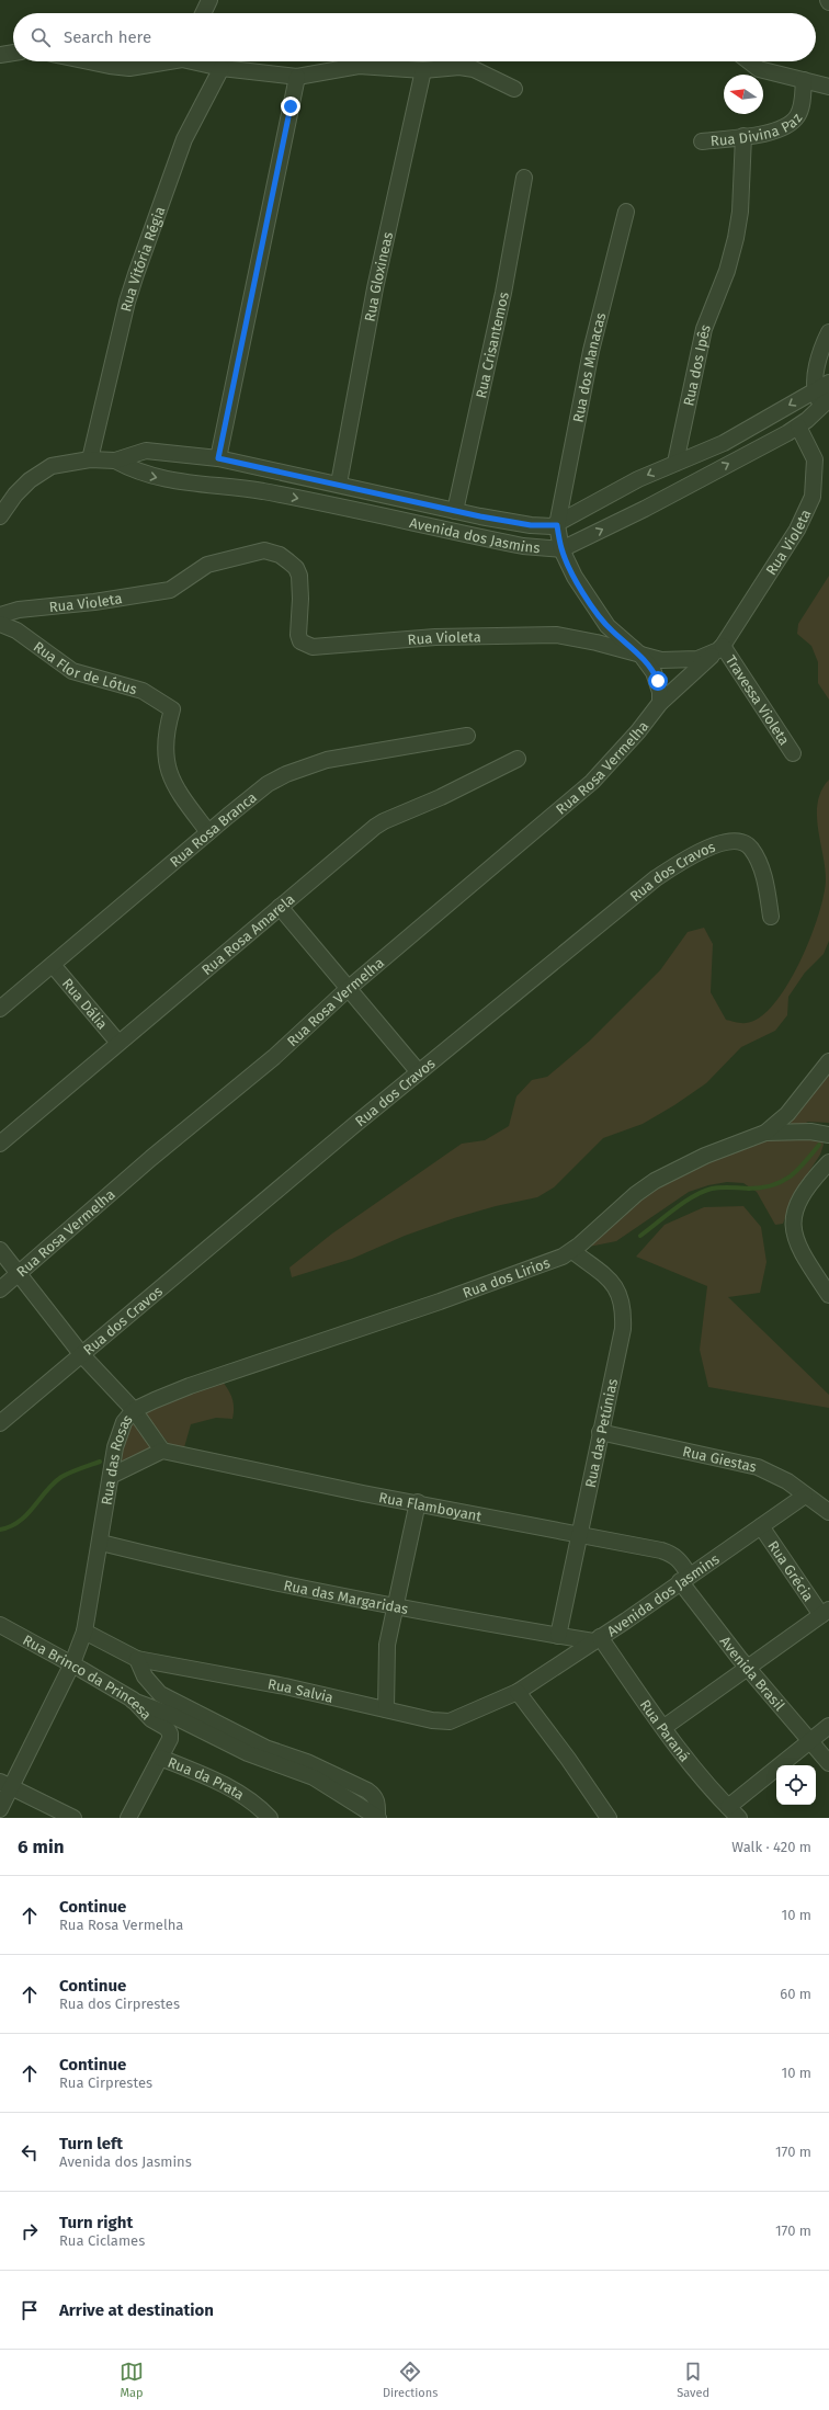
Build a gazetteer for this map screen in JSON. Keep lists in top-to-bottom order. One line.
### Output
{"streets":{"street":["Rua Divina Paz","Rua Vitória Régia","Rua Gloxineas","Rua Crisantemos","Rua dos Ipês","Rua dos Manacas","Avenida dos Jasmins","Rua Violeta","Rua Flor de Lótus","Travessa Violeta","Rua Rosa Vermelha","Rua Rosa Branca","Rua dos Cravos","Rua Rosa Amarela","Rua Dália","Rua dos Lirios","Rua das Petúnias","Rua Giestas","Rua das Rosas","Rua Flamboyant","Rua Grécia","Rua das Margaridas","Avenida Brasil","Rua Brinco da Princesa","Rua Salvia","Rua Paraná","Rua da Prata"]},"crossings":[["Rua Divina Paz","Rua dos Ipês"],["Rua Vitória Régia","Avenida dos Jasmins"],["Rua Gloxineas","Avenida dos Jasmins"],["Rua Crisantemos","Avenida dos Jasmins"],["Rua dos Ipês","Avenida dos Jasmins"],["Rua dos Manacas","Avenida dos Jasmins"],["Avenida dos Jasmins","Rua Violeta"],["Avenida dos Jasmins","Rua Giestas"],["Avenida dos Jasmins","Rua Flamboyant"],["Avenida dos Jasmins","Rua Grécia"],["Avenida dos Jasmins","Rua das Margaridas"],["Avenida dos Jasmins","Avenida Brasil"],["Avenida dos Jasmins","Rua Salvia"],["Avenida dos Jasmins","Rua Paraná"],["Rua Violeta","Travessa Violeta"],["Rua Violeta","Rua Rosa Vermelha"],["Rua Flor de Lótus","Rua Rosa Branca"],["Travessa Violeta","Rua Rosa Vermelha"],["Rua Rosa Vermelha","Rua das Rosas"],["Rua Rosa Branca","Rua Dália"],["Rua dos Cravos","Rua das Rosas"],["Rua Rosa Amarela","Rua Dália"],["Rua dos Lirios","Rua das Petúnias"],["Rua dos Lirios","Rua das Rosas"],["Rua das Petúnias","Rua Giestas"],["Rua das Petúnias","Rua Flamboyant"],["Rua das Petúnias","Rua das Margaridas"],["Rua das Rosas","Rua das Margaridas"],["Rua das Rosas","Rua Brinco da Princesa"],["Rua das Rosas","Rua Salvia"],["Rua Flamboyant","Avenida Brasil"],["Rua das Margaridas","Rua Paraná"],["Rua Brinco da Princesa","Rua da Prata"]],"north":"left","page":{"search":"Search here","heading":["6 min","Walk · 420 m"],"list":[["Continue","Rua Rosa Vermelha","10 m"],["Continue","Rua dos Cirprestes","60 m"],["Continue","Rua Cirprestes","10 m"],["Turn left","Avenida dos Jasmins","170 m"],["Turn right","Rua Ciclames","170 m"],"Arrive at destination"],"nav":["Map","Directions","Saved"]}}
